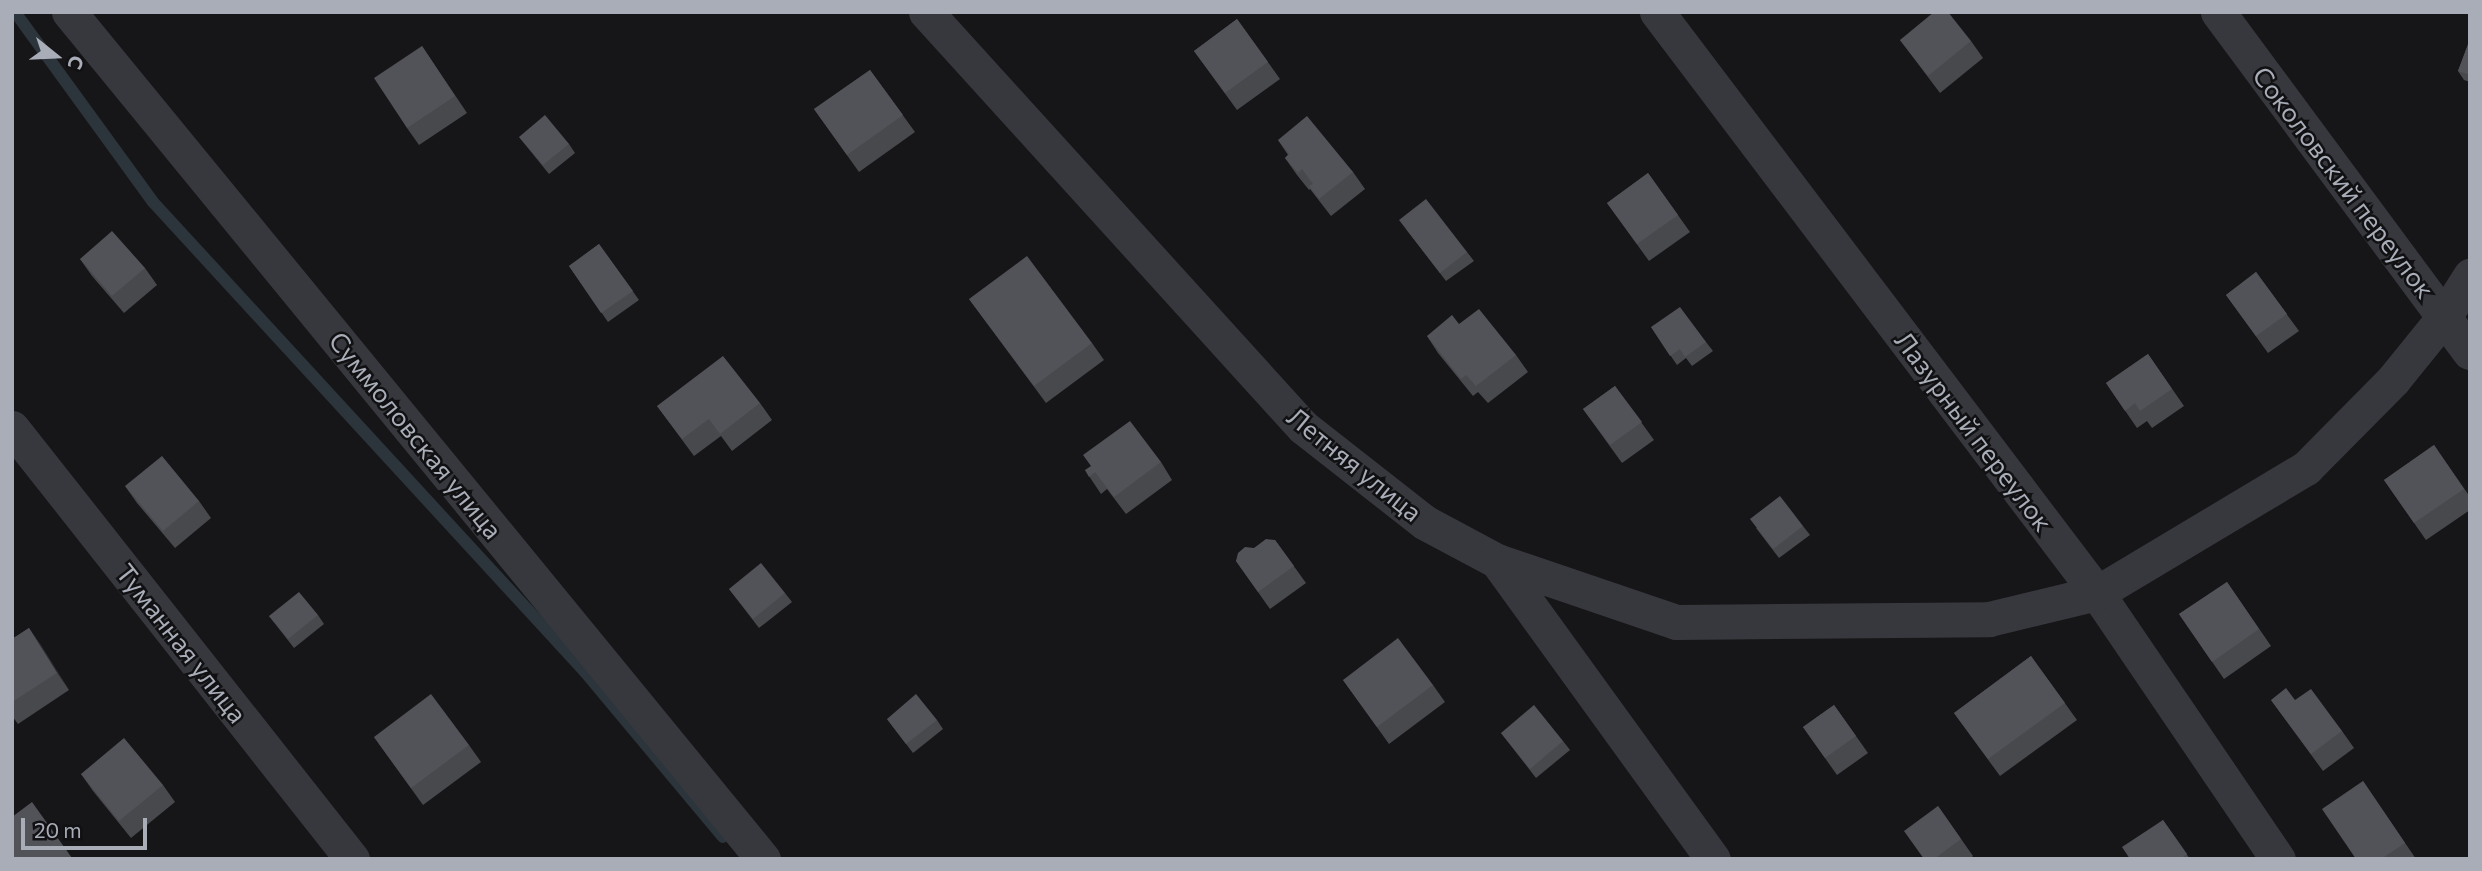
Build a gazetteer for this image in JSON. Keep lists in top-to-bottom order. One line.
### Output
{"streets":{"street":["Соколовский переулок","Лазурный переулок","Суммоловская улица","Летняя улица","Туманная улица"]},"scale_bar":"20 m","north":"right"}
